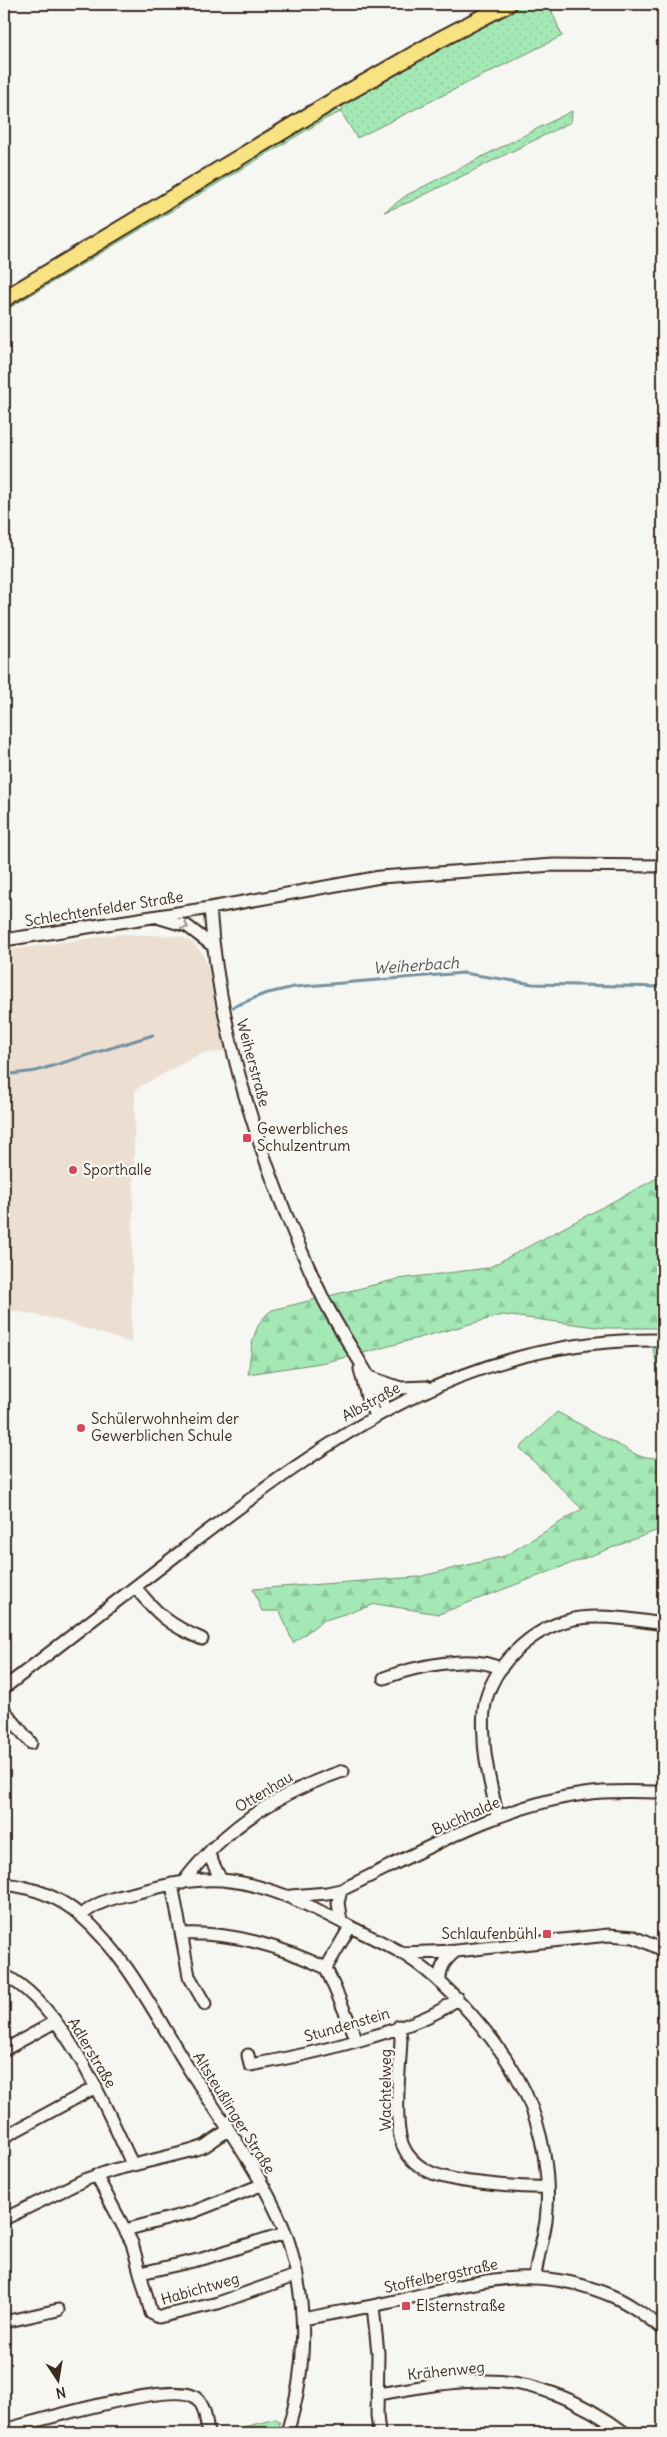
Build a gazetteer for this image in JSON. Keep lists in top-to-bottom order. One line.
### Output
{"streets":{"street":["Schlechtenfelder Straße","Weiherstraße","Albstraße","Ottenhau","Buchhalde","Stundenstein","Adlerstraße","Wachtelweg","Altsteußlinger Straße","Stoffelbergstraße","Habichtweg","Krähenweg"]},"crossings":[["Schlechtenfelder Straße","Weiherstraße"],["Weiherstraße","Albstraße"],["Stundenstein","Wachtelweg"],["Altsteußlinger Straße","Stoffelbergstraße"],["Altsteußlinger Straße","Habichtweg"]],"water":["Weiherbach"],"places":{"transit":["Gewerbliches Schulzentrum","Schlaufenbühl","Elsternstraße"],"other":["Sporthalle","Schülerwohnheim der Gewerblichen Schule"]},"north":"bottom"}
